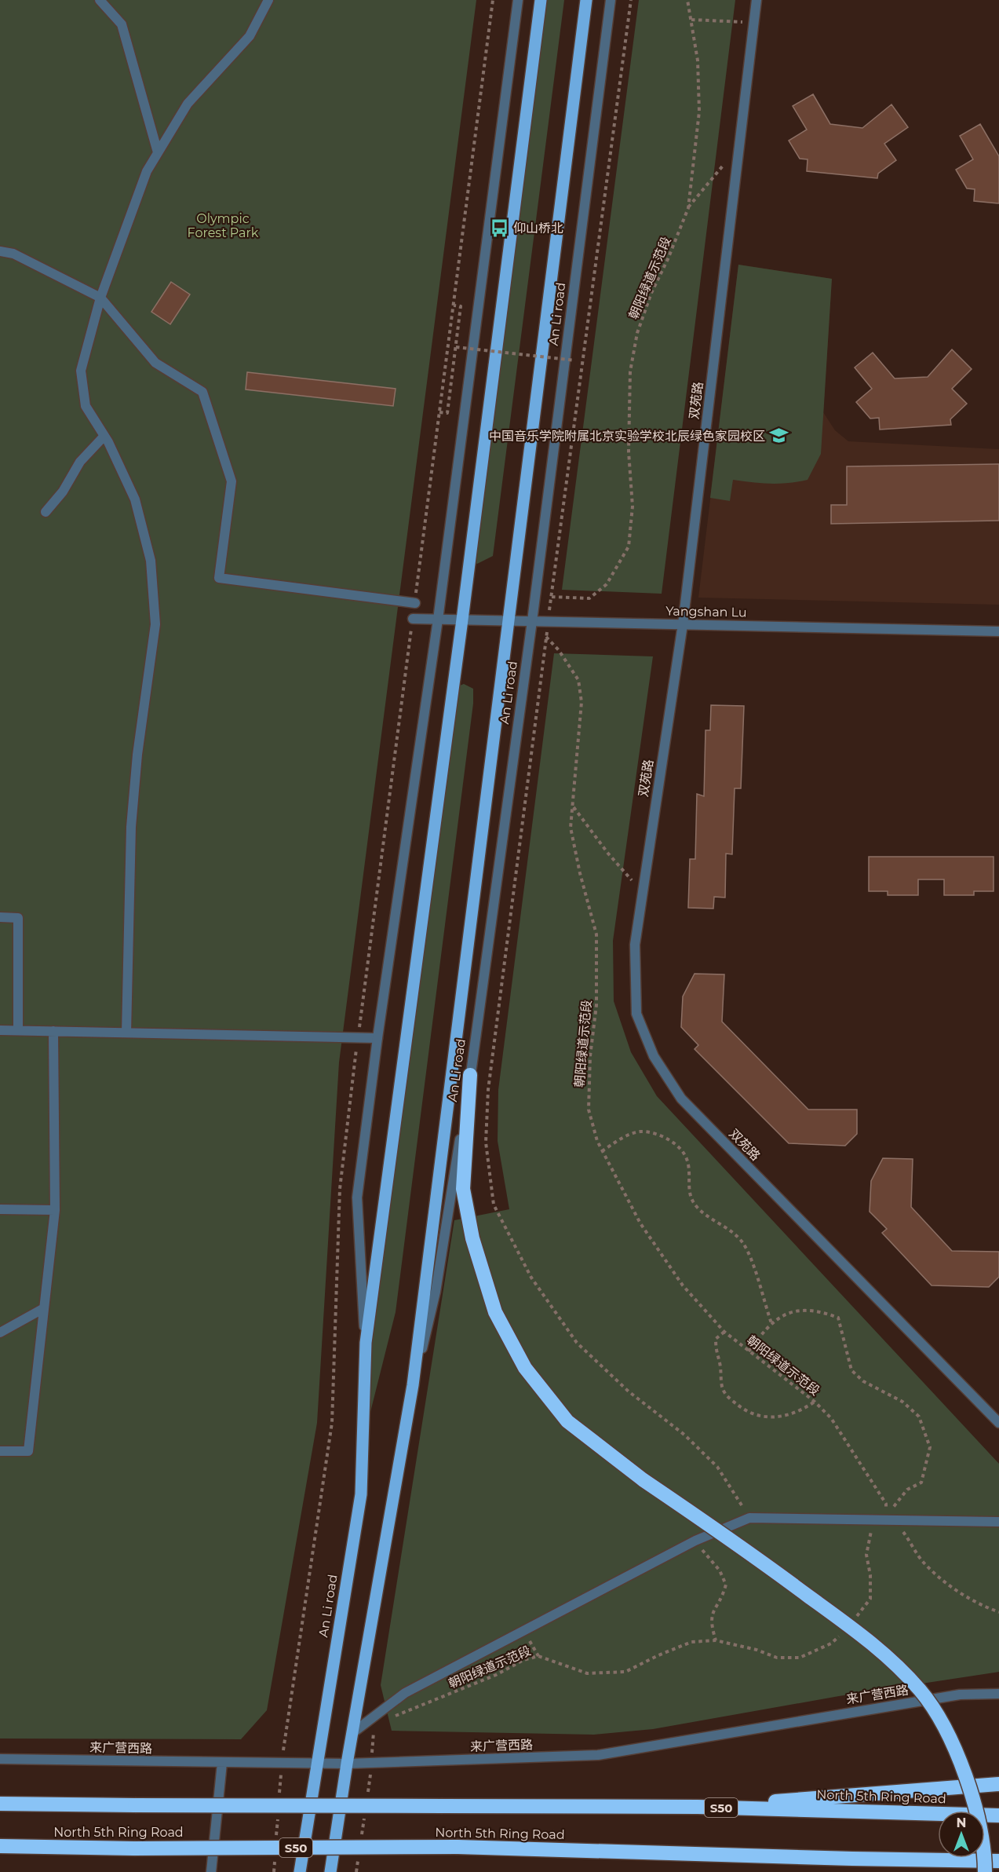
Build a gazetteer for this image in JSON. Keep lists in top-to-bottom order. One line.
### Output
{"streets":{"highway":["North 5th Ring Road","S50"],"main road":["An Li road"],"street":["双苑路","Yangshan Lu","来广营西路"],"path":["朝阳绿道示范段"]},"crossings":[["An Li road","Yangshan Lu"],["An Li road","来广营西路"],["双苑路","Yangshan Lu"]],"parks":["Olympic Forest Park"],"places":{"bus stop":["仰山桥北"],"school or university":["中国音乐学院附属北京实验学校北辰绿色家园校区"]},"north":"top"}
